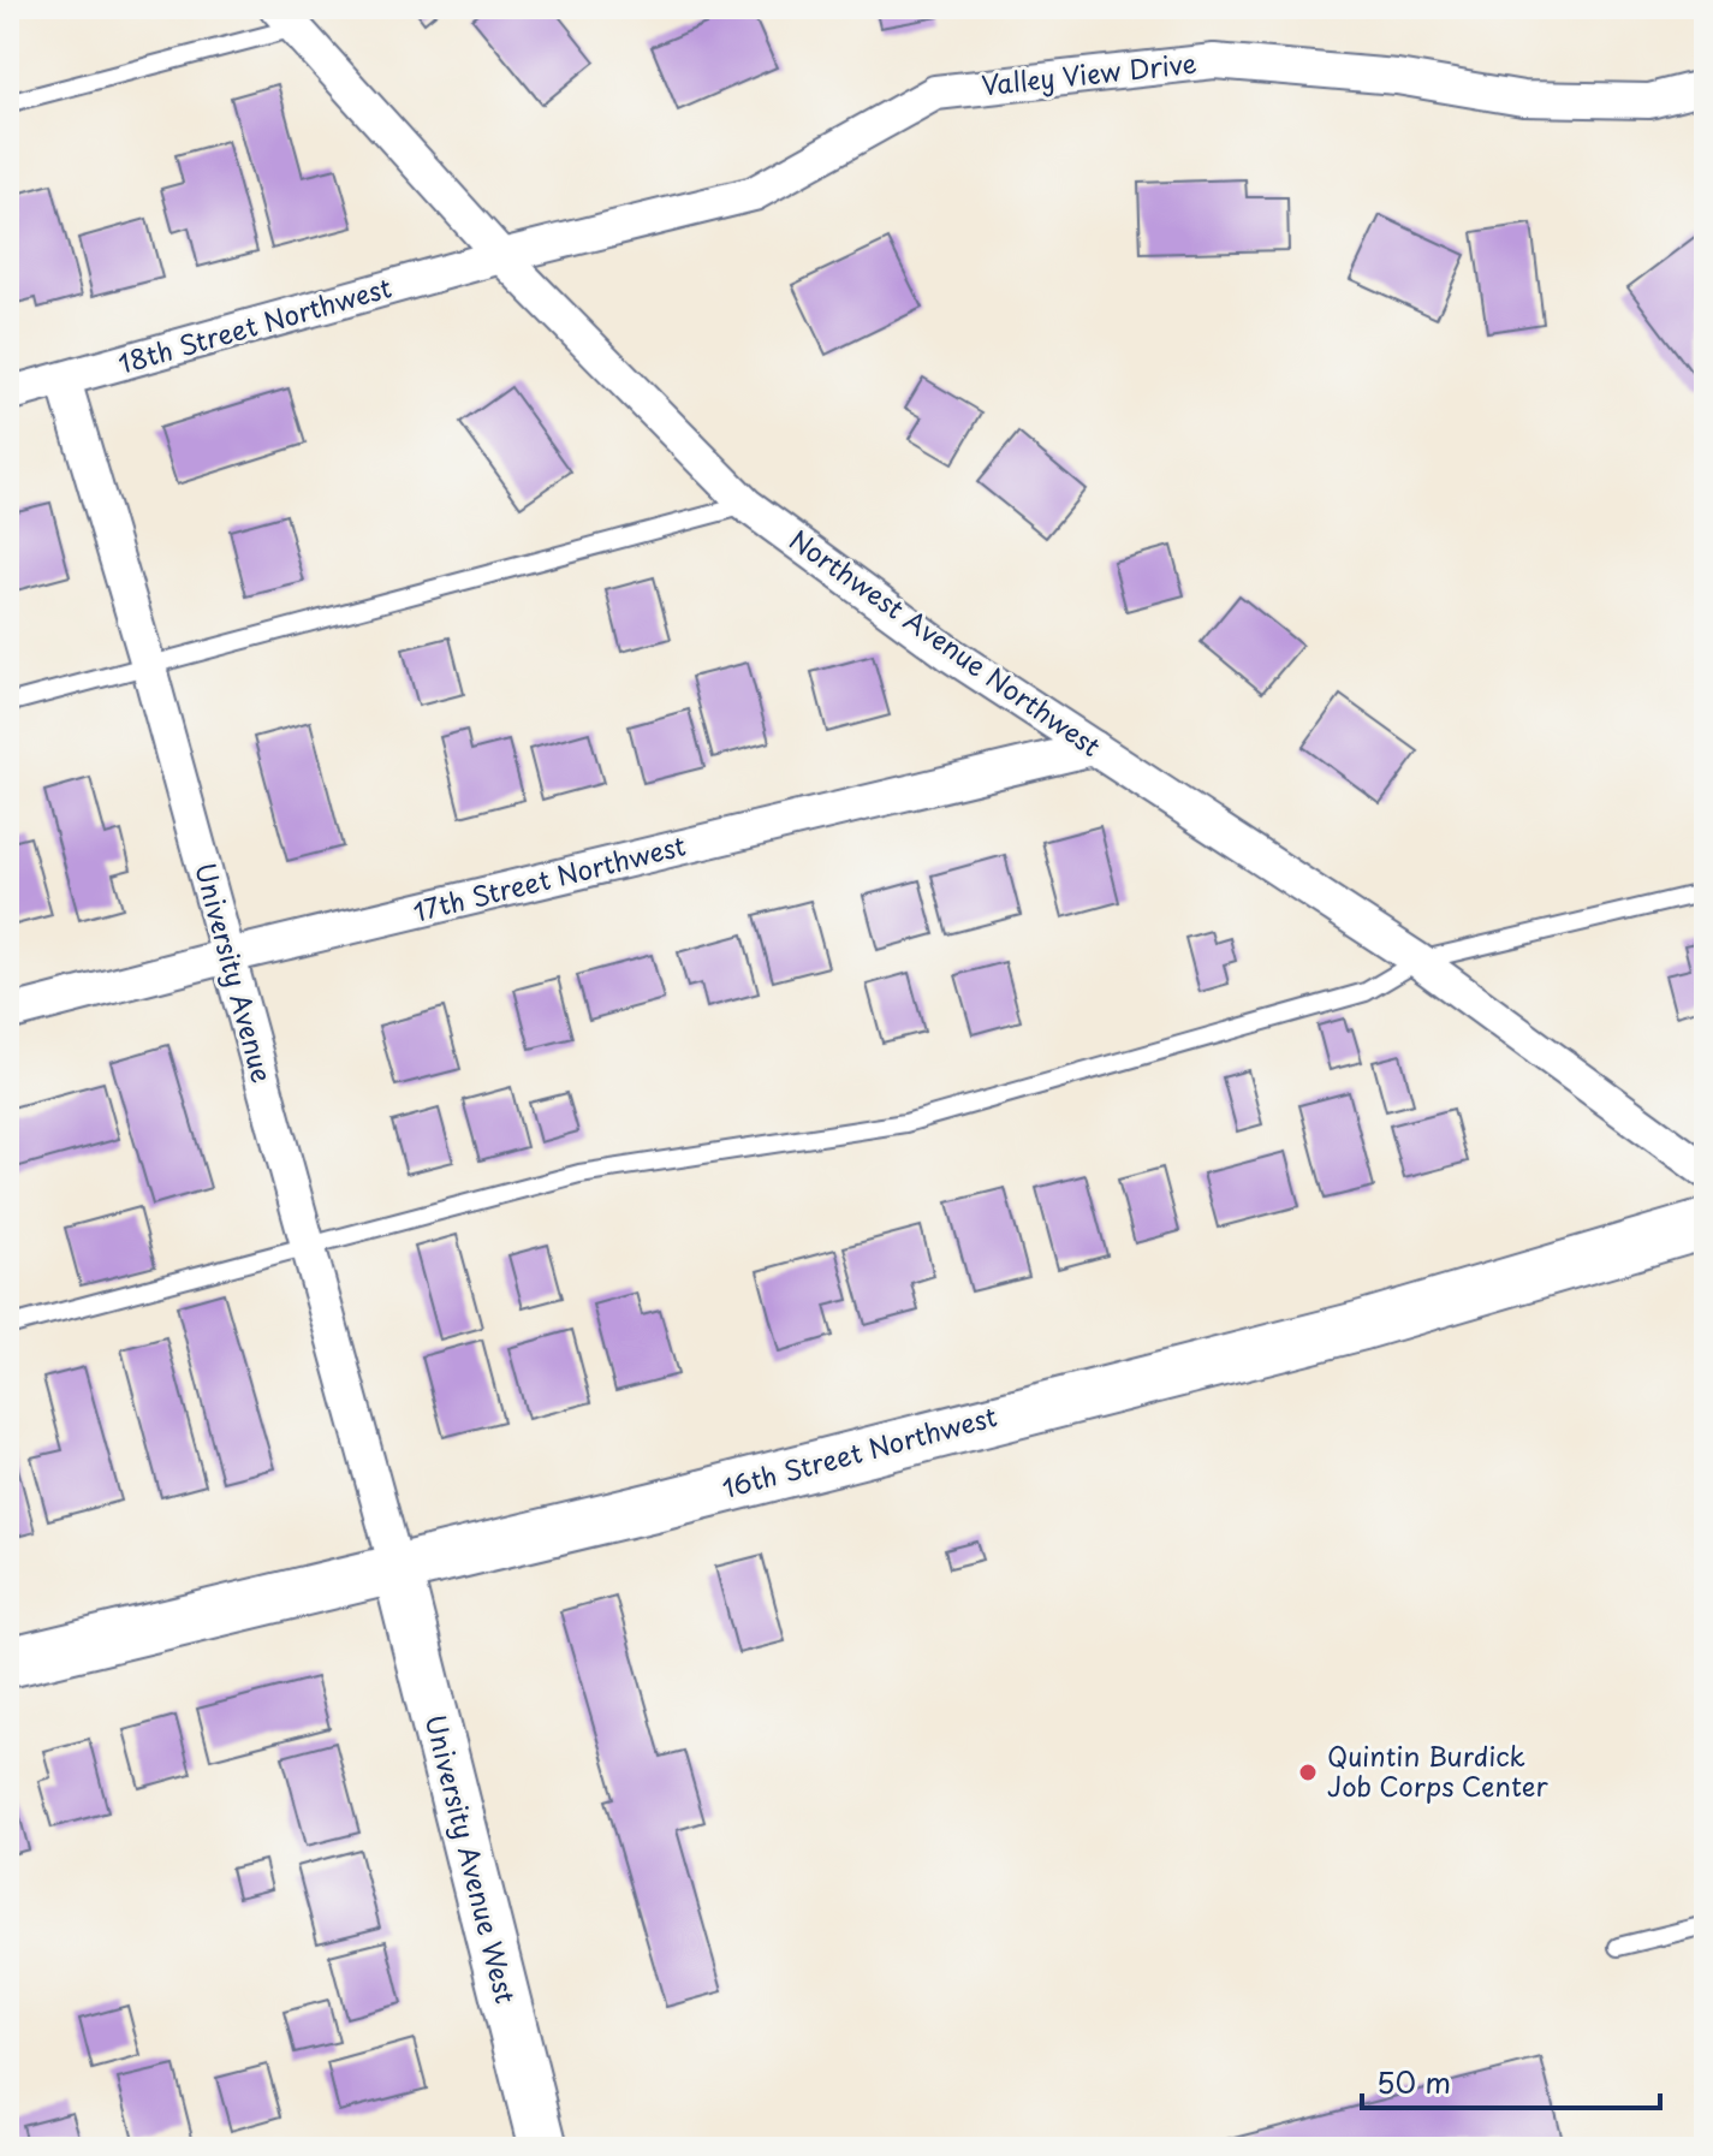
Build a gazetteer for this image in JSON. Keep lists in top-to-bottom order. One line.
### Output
{"streets":{"street":["Valley View Drive","18th Street Northwest","Northwest Avenue Northwest","17th Street Northwest","University Avenue","16th Street Northwest","University Avenue West"]},"crossings":[["Valley View Drive","18th Street Northwest"],["Valley View Drive","Northwest Avenue Northwest"],["18th Street Northwest","Northwest Avenue Northwest"],["18th Street Northwest","University Avenue"],["Northwest Avenue Northwest","17th Street Northwest"],["17th Street Northwest","University Avenue"],["University Avenue","16th Street Northwest"],["University Avenue","University Avenue West"],["16th Street Northwest","University Avenue West"]],"places":["Quintin Burdick Job Corps Center"],"scale_bar":"50 m"}
